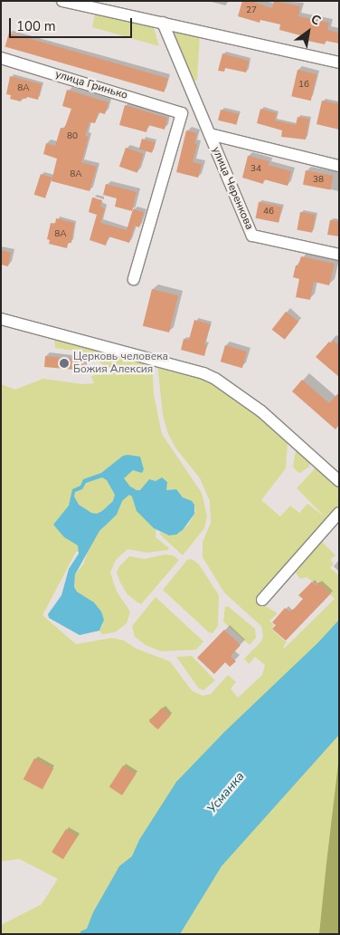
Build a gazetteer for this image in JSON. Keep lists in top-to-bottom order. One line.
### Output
{"streets":{"street":["улица Гринько","улица Черенкова"]},"water":["Усманка"],"places":["Церковь человека Божия Алексия"],"house_numbers":["27","16","8А","80","34","8А","38","46","8А"],"scale_bar":"100 m","north":"top right"}
